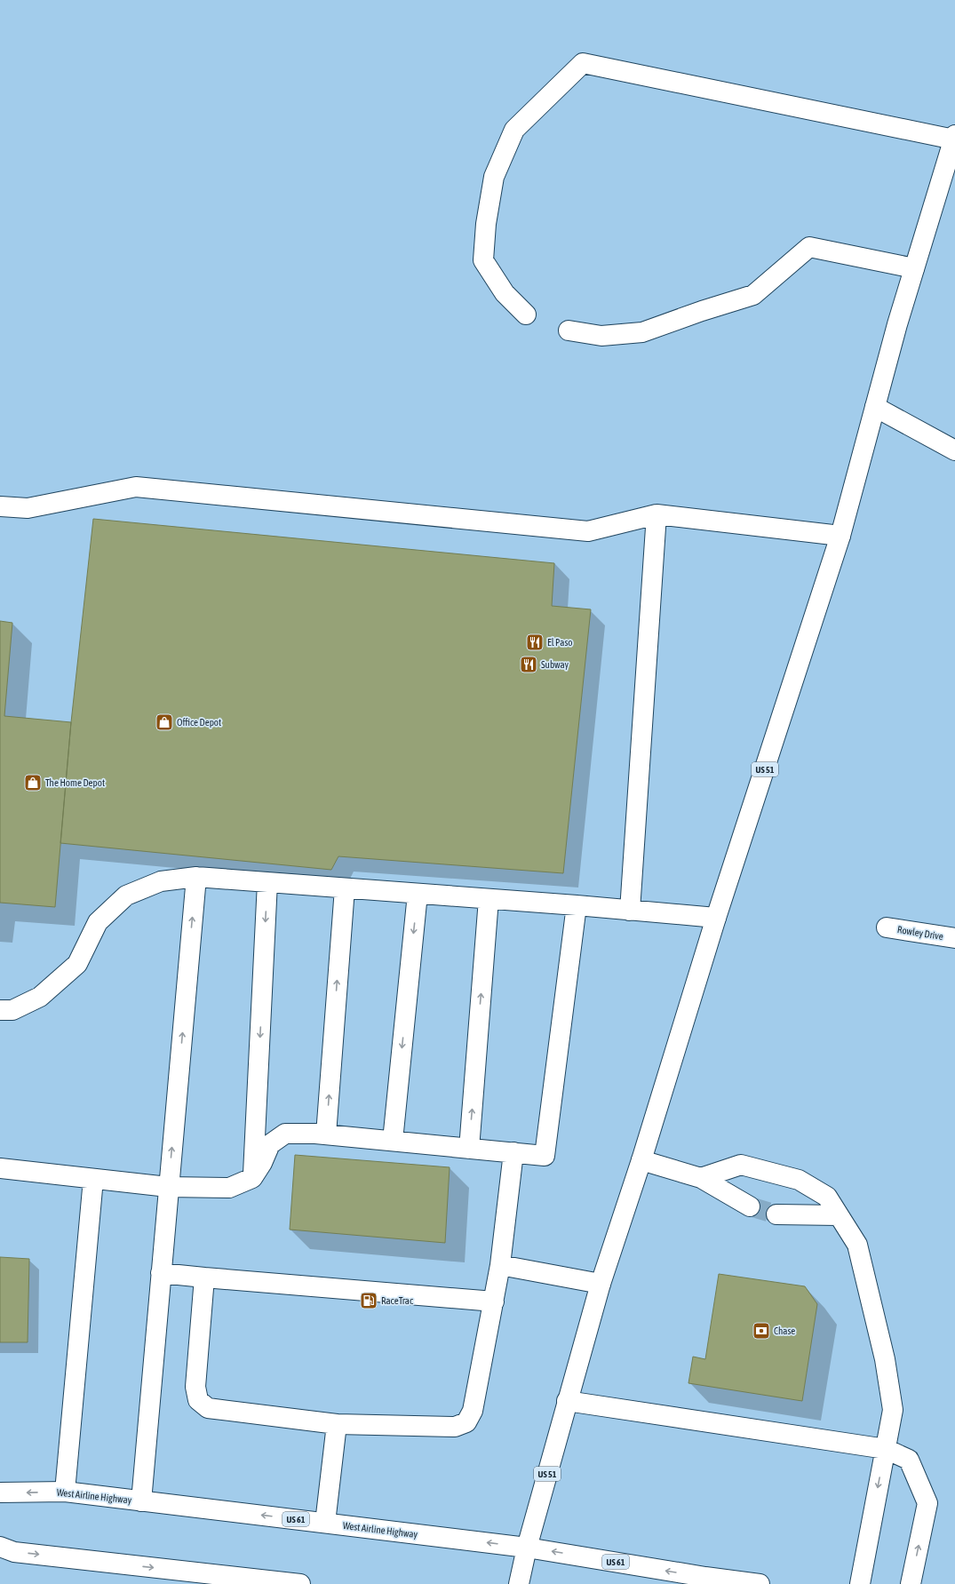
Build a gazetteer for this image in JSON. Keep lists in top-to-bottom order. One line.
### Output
{"streets":{"main road":["US 51","Rowley Drive","West Airline Highway","US 61"]},"crossings":[["US 51","West Airline Highway"]],"places":{"restaurant":["El Paso","Subway"],"shop":["Office Depot","The Home Depot"],"fuel station":["RaceTrac"],"bank":["Chase"]}}
